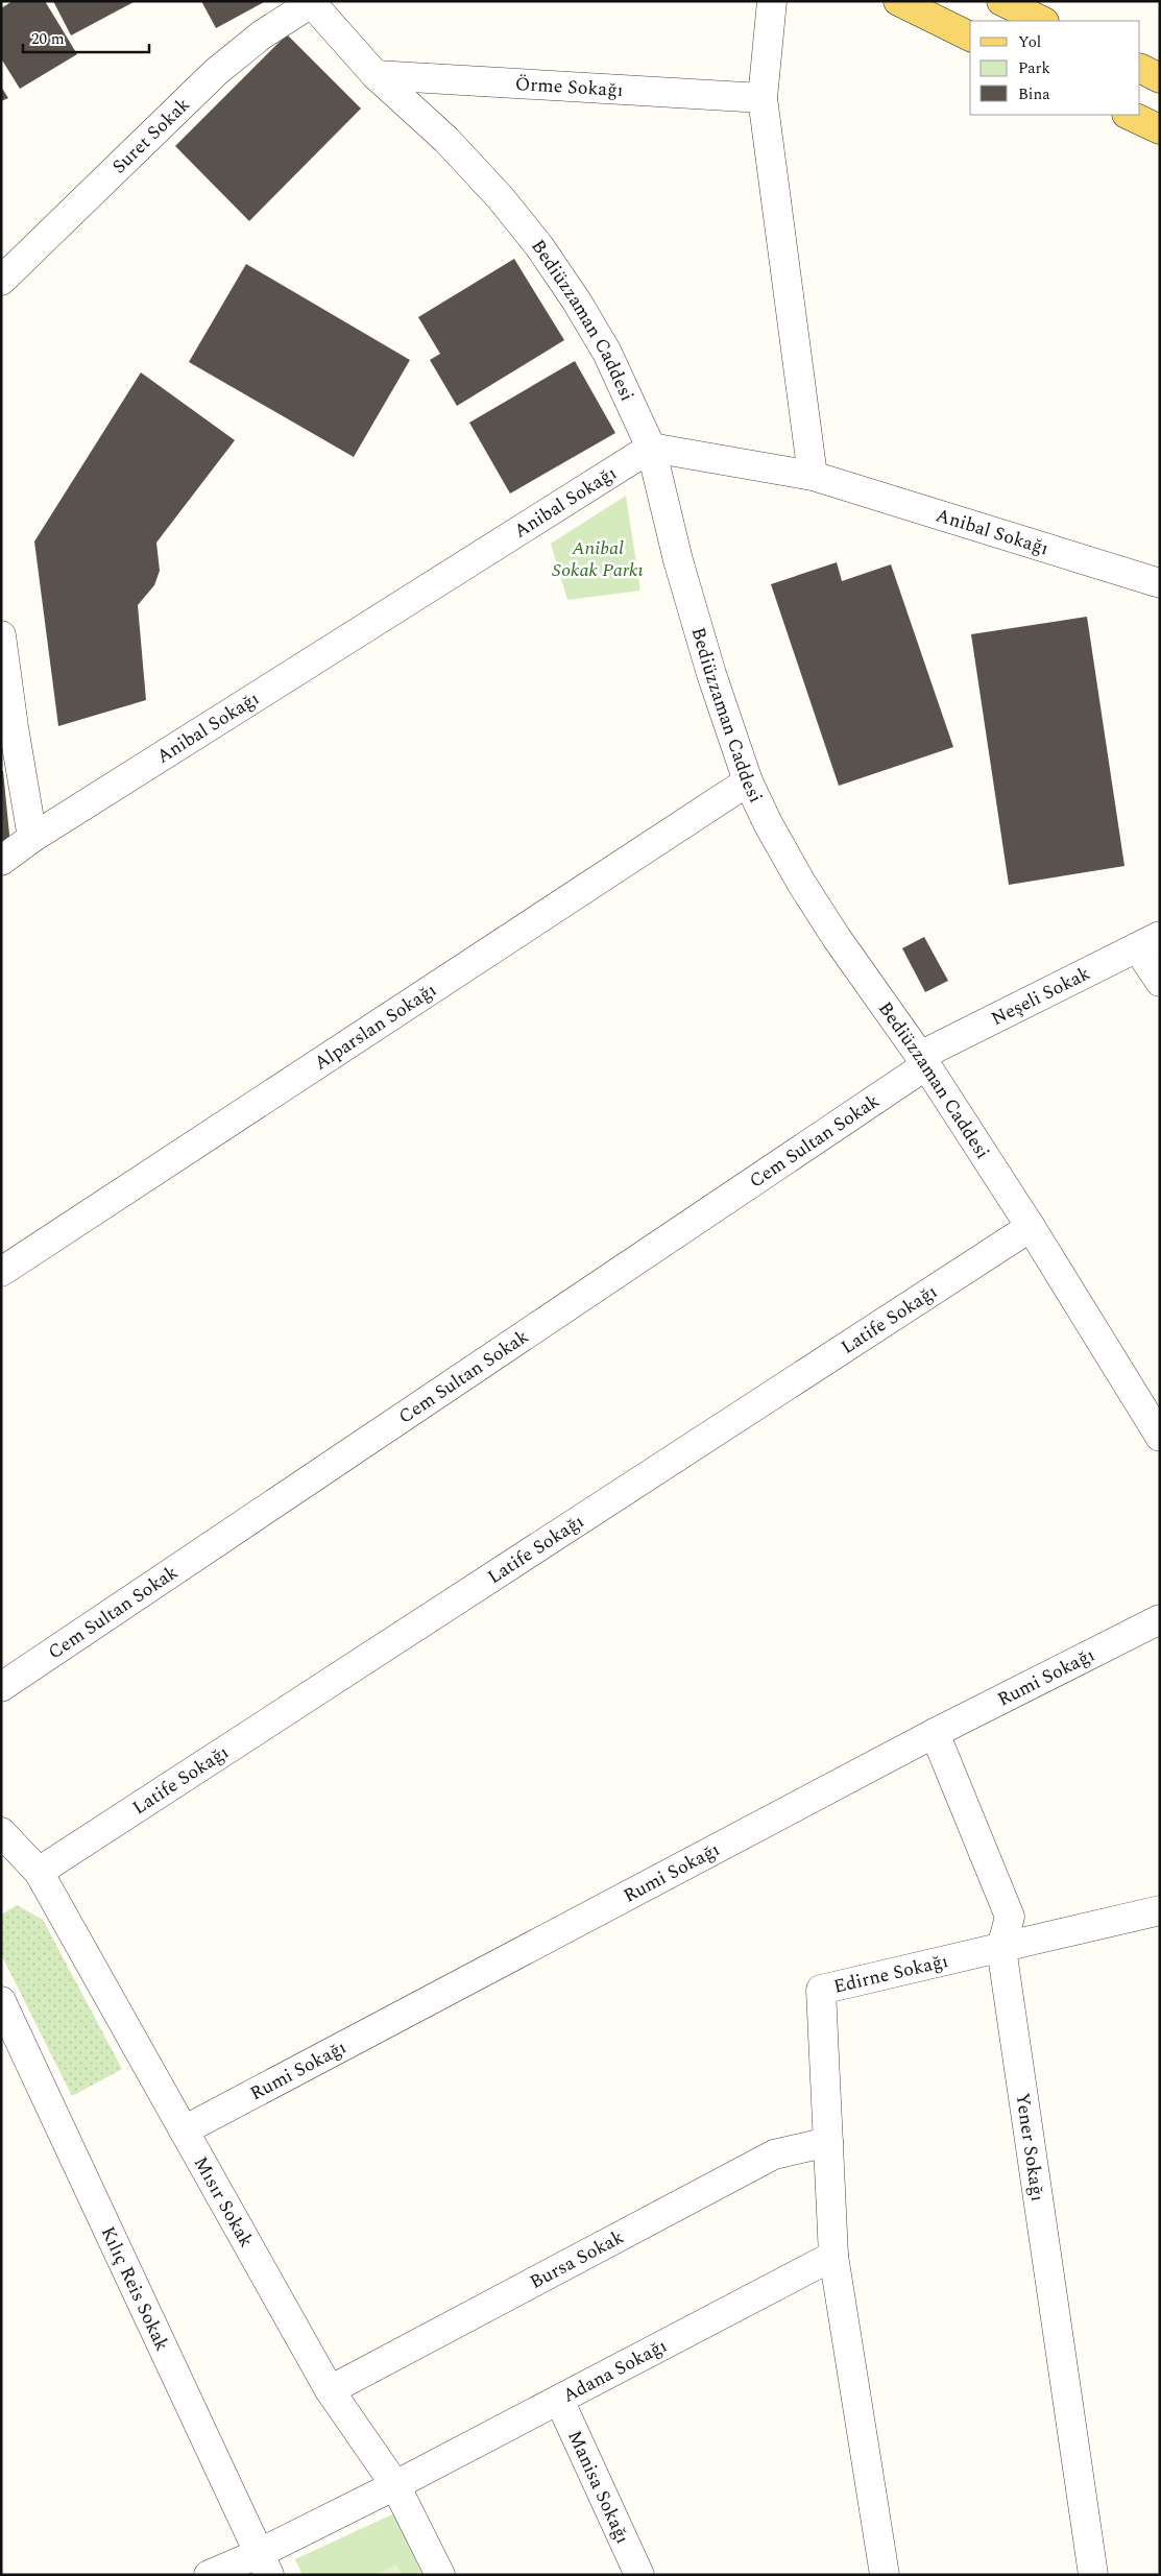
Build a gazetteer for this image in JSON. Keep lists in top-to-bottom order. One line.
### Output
{"streets":{"street":["Örme Sokağı","Suret Sokak","Bediüzzaman Caddesi","Anibal Sokağı","Neşeli Sokak","Alparslan Sokağı","Cem Sultan Sokak","Latife Sokağı","Rumi Sokağı","Edirne Sokağı","Yener Sokağı","Mısır Sokak","Bursa Sokak","Kılıç Reis Sokak","Adana Sokağı","Manisa Sokağı"]},"crossings":[["Örme Sokağı","Bediüzzaman Caddesi"],["Suret Sokak","Bediüzzaman Caddesi"],["Bediüzzaman Caddesi","Anibal Sokağı"],["Bediüzzaman Caddesi","Neşeli Sokak"],["Bediüzzaman Caddesi","Alparslan Sokağı"],["Bediüzzaman Caddesi","Cem Sultan Sokak"],["Bediüzzaman Caddesi","Latife Sokağı"],["Neşeli Sokak","Cem Sultan Sokak"],["Latife Sokağı","Mısır Sokak"],["Rumi Sokağı","Yener Sokağı"],["Rumi Sokağı","Mısır Sokak"],["Edirne Sokağı","Yener Sokağı"],["Edirne Sokağı","Bursa Sokak"],["Edirne Sokağı","Adana Sokağı"],["Mısır Sokak","Bursa Sokak"],["Mısır Sokak","Adana Sokağı"],["Kılıç Reis Sokak","Adana Sokağı"],["Adana Sokağı","Manisa Sokağı"]],"parks":["Anibal Sokak Parkı"],"legend":["Yol","Park","Bina"],"scale_bar":"20 m"}
